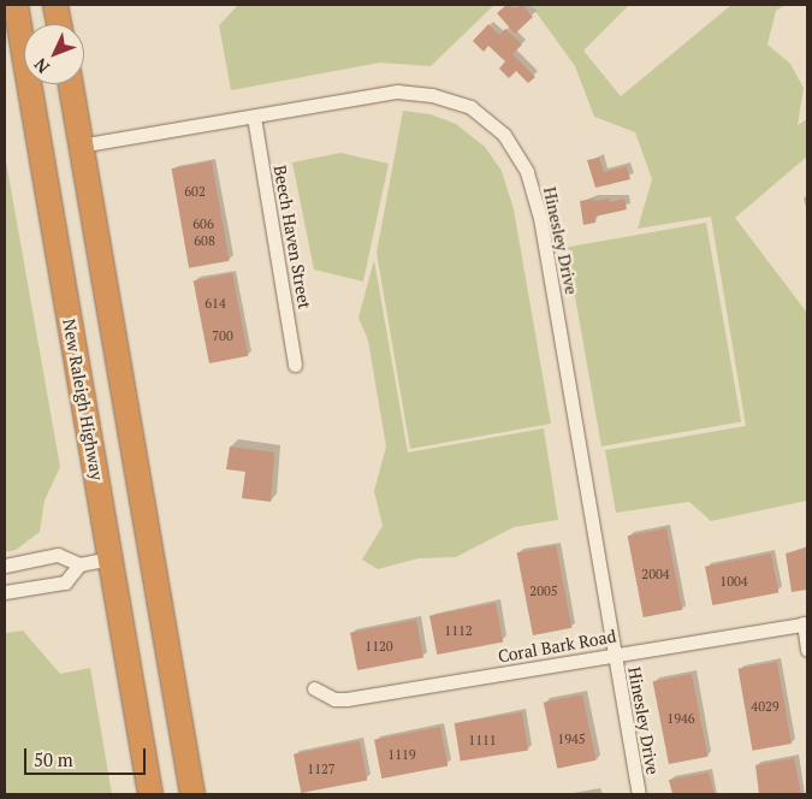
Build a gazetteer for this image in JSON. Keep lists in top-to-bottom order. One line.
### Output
{"streets":{"highway":["New Raleigh Highway"],"street":["Beech Haven Street","Hinesley Drive","Coral Bark Road"]},"crossings":[["Beech Haven Street","Hinesley Drive"],["Hinesley Drive","Coral Bark Road"]],"house_numbers":["602","606","608","614","700","2004","1004","2005","1112","1120","4029","1946","1945","1111","1119","1127"],"scale_bar":"50 m","north":"bottom left"}
